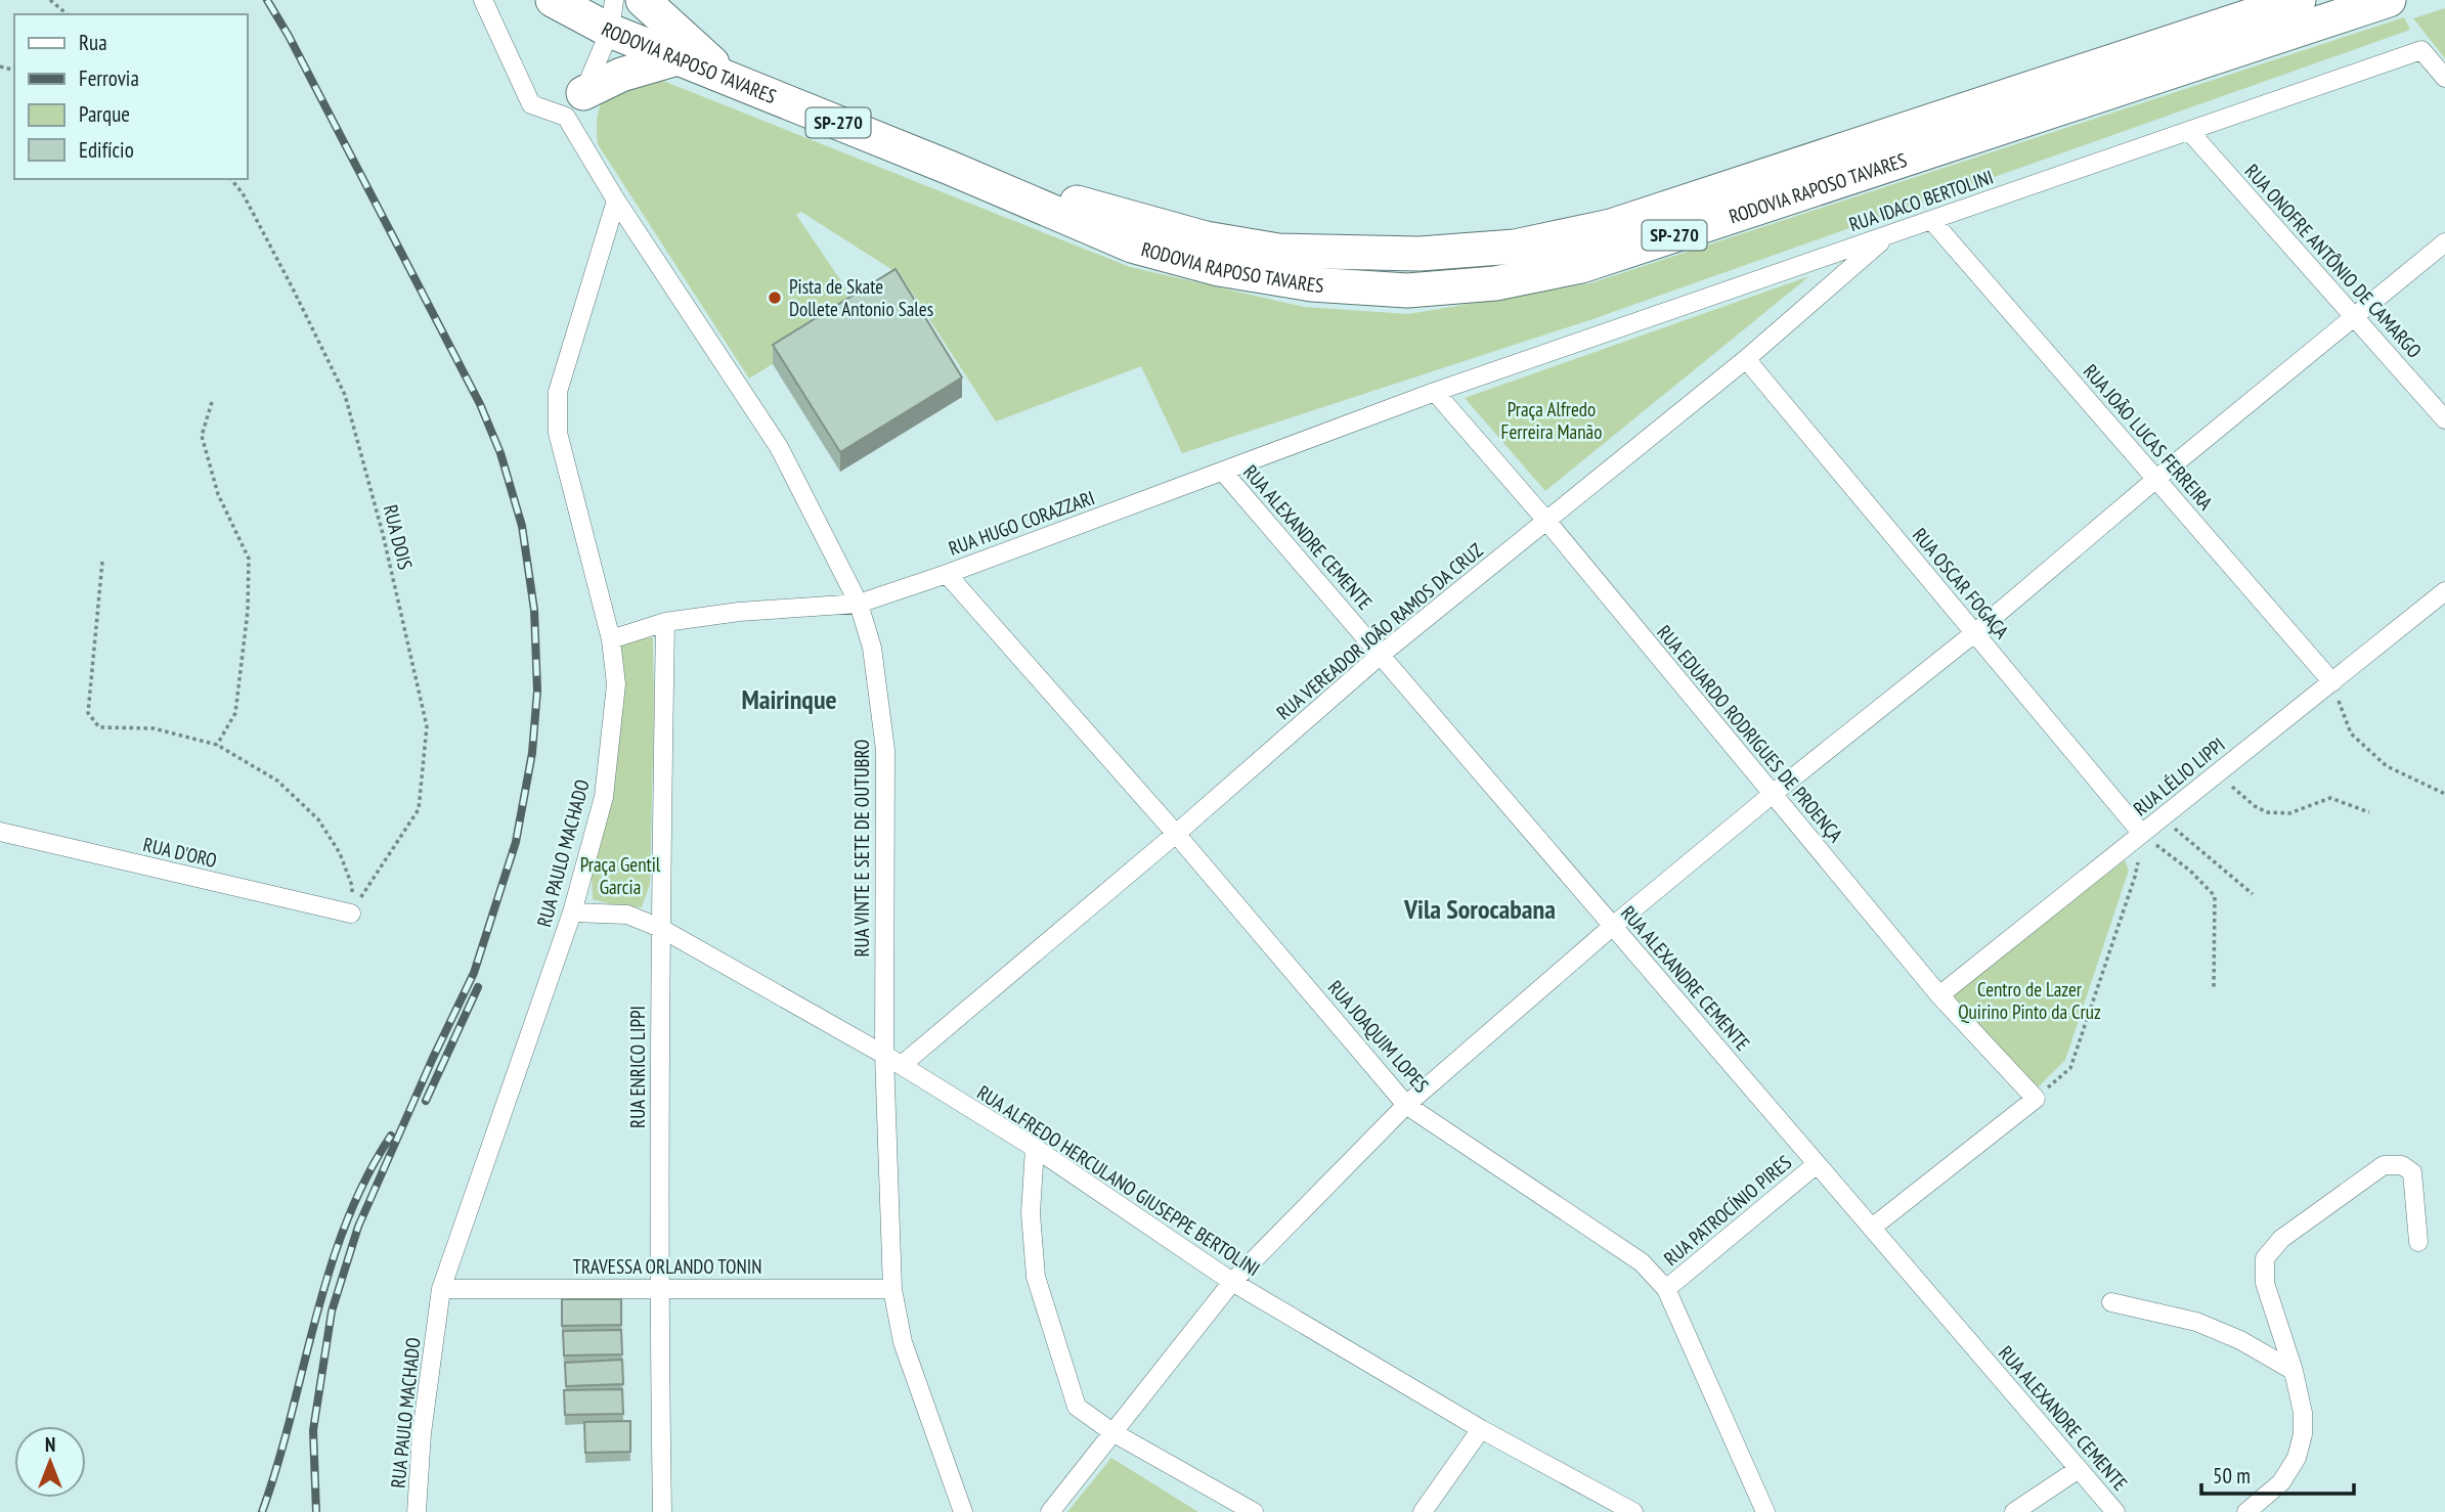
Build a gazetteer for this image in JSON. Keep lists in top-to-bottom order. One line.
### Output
{"streets":{"highway":["RODOVIA RAPOSO TAVARES","SP-270"],"street":["RUA IDACO BERTOLINI","RUA ONOFRE ANTÔNIO DE CAMARGO","RUA JOÃO LUCAS FERREIRA","RUA HUGO CORAZZARI","RUA ALEXANDRE CEMENTE","RUA OSCAR FOGAÇA","RUA VEREADOR JOÃO RAMOS DA CRUZ","RUA EDUARDO RODRIGUES DE PROENÇA","RUA LÉLIO LIPPI","RUA VINTE E SETE DE OUTUBRO","RUA D'ORO","RUA PAULO MACHADO","RUA JOAQUIM LOPES","RUA ENRICO LIPPI","RUA ALFREDO HERCULANO GIUSEPPE BERTOLINI","RUA PATROCÍNIO PIRES","TRAVESSA ORLANDO TONIN"],"path":["RUA DOIS"]},"crossings":[["RUA IDACO BERTOLINI","RUA ONOFRE ANTÔNIO DE CAMARGO"],["RUA IDACO BERTOLINI","RUA JOÃO LUCAS FERREIRA"],["RUA IDACO BERTOLINI","RUA HUGO CORAZZARI"],["RUA IDACO BERTOLINI","RUA VEREADOR JOÃO RAMOS DA CRUZ"],["RUA IDACO BERTOLINI","RUA EDUARDO RODRIGUES DE PROENÇA"],["RUA JOÃO LUCAS FERREIRA","RUA LÉLIO LIPPI"],["RUA HUGO CORAZZARI","RUA ALEXANDRE CEMENTE"],["RUA HUGO CORAZZARI","RUA EDUARDO RODRIGUES DE PROENÇA"],["RUA HUGO CORAZZARI","RUA VINTE E SETE DE OUTUBRO"],["RUA HUGO CORAZZARI","RUA PAULO MACHADO"],["RUA HUGO CORAZZARI","RUA JOAQUIM LOPES"],["RUA HUGO CORAZZARI","RUA ENRICO LIPPI"],["RUA DOIS","RUA D'ORO"],["RUA ALEXANDRE CEMENTE","RUA VEREADOR JOÃO RAMOS DA CRUZ"],["RUA ALEXANDRE CEMENTE","RUA PATROCÍNIO PIRES"],["RUA OSCAR FOGAÇA","RUA VEREADOR JOÃO RAMOS DA CRUZ"],["RUA OSCAR FOGAÇA","RUA LÉLIO LIPPI"],["RUA VEREADOR JOÃO RAMOS DA CRUZ","RUA EDUARDO RODRIGUES DE PROENÇA"],["RUA VEREADOR JOÃO RAMOS DA CRUZ","RUA JOAQUIM LOPES"],["RUA VEREADOR JOÃO RAMOS DA CRUZ","RUA ALFREDO HERCULANO GIUSEPPE BERTOLINI"],["RUA EDUARDO RODRIGUES DE PROENÇA","RUA LÉLIO LIPPI"],["RUA VINTE E SETE DE OUTUBRO","RUA PAULO MACHADO"],["RUA VINTE E SETE DE OUTUBRO","RUA ALFREDO HERCULANO GIUSEPPE BERTOLINI"],["RUA VINTE E SETE DE OUTUBRO","TRAVESSA ORLANDO TONIN"],["RUA PAULO MACHADO","RUA ALFREDO HERCULANO GIUSEPPE BERTOLINI"],["RUA PAULO MACHADO","TRAVESSA ORLANDO TONIN"],["RUA JOAQUIM LOPES","RUA PATROCÍNIO PIRES"],["RUA ENRICO LIPPI","RUA ALFREDO HERCULANO GIUSEPPE BERTOLINI"],["RUA ENRICO LIPPI","TRAVESSA ORLANDO TONIN"]],"districts":["Mairinque","Vila Sorocabana"],"parks":["Praça Alfredo Ferreira Manão","Praça Gentil Garcia","Centro de Lazer Quirino Pinto da Cruz"],"places":["Pista de Skate Dollete Antonio Sales"],"legend":["Rua","Ferrovia","Parque","Edifício"],"scale_bar":"50 m","north":"top"}
